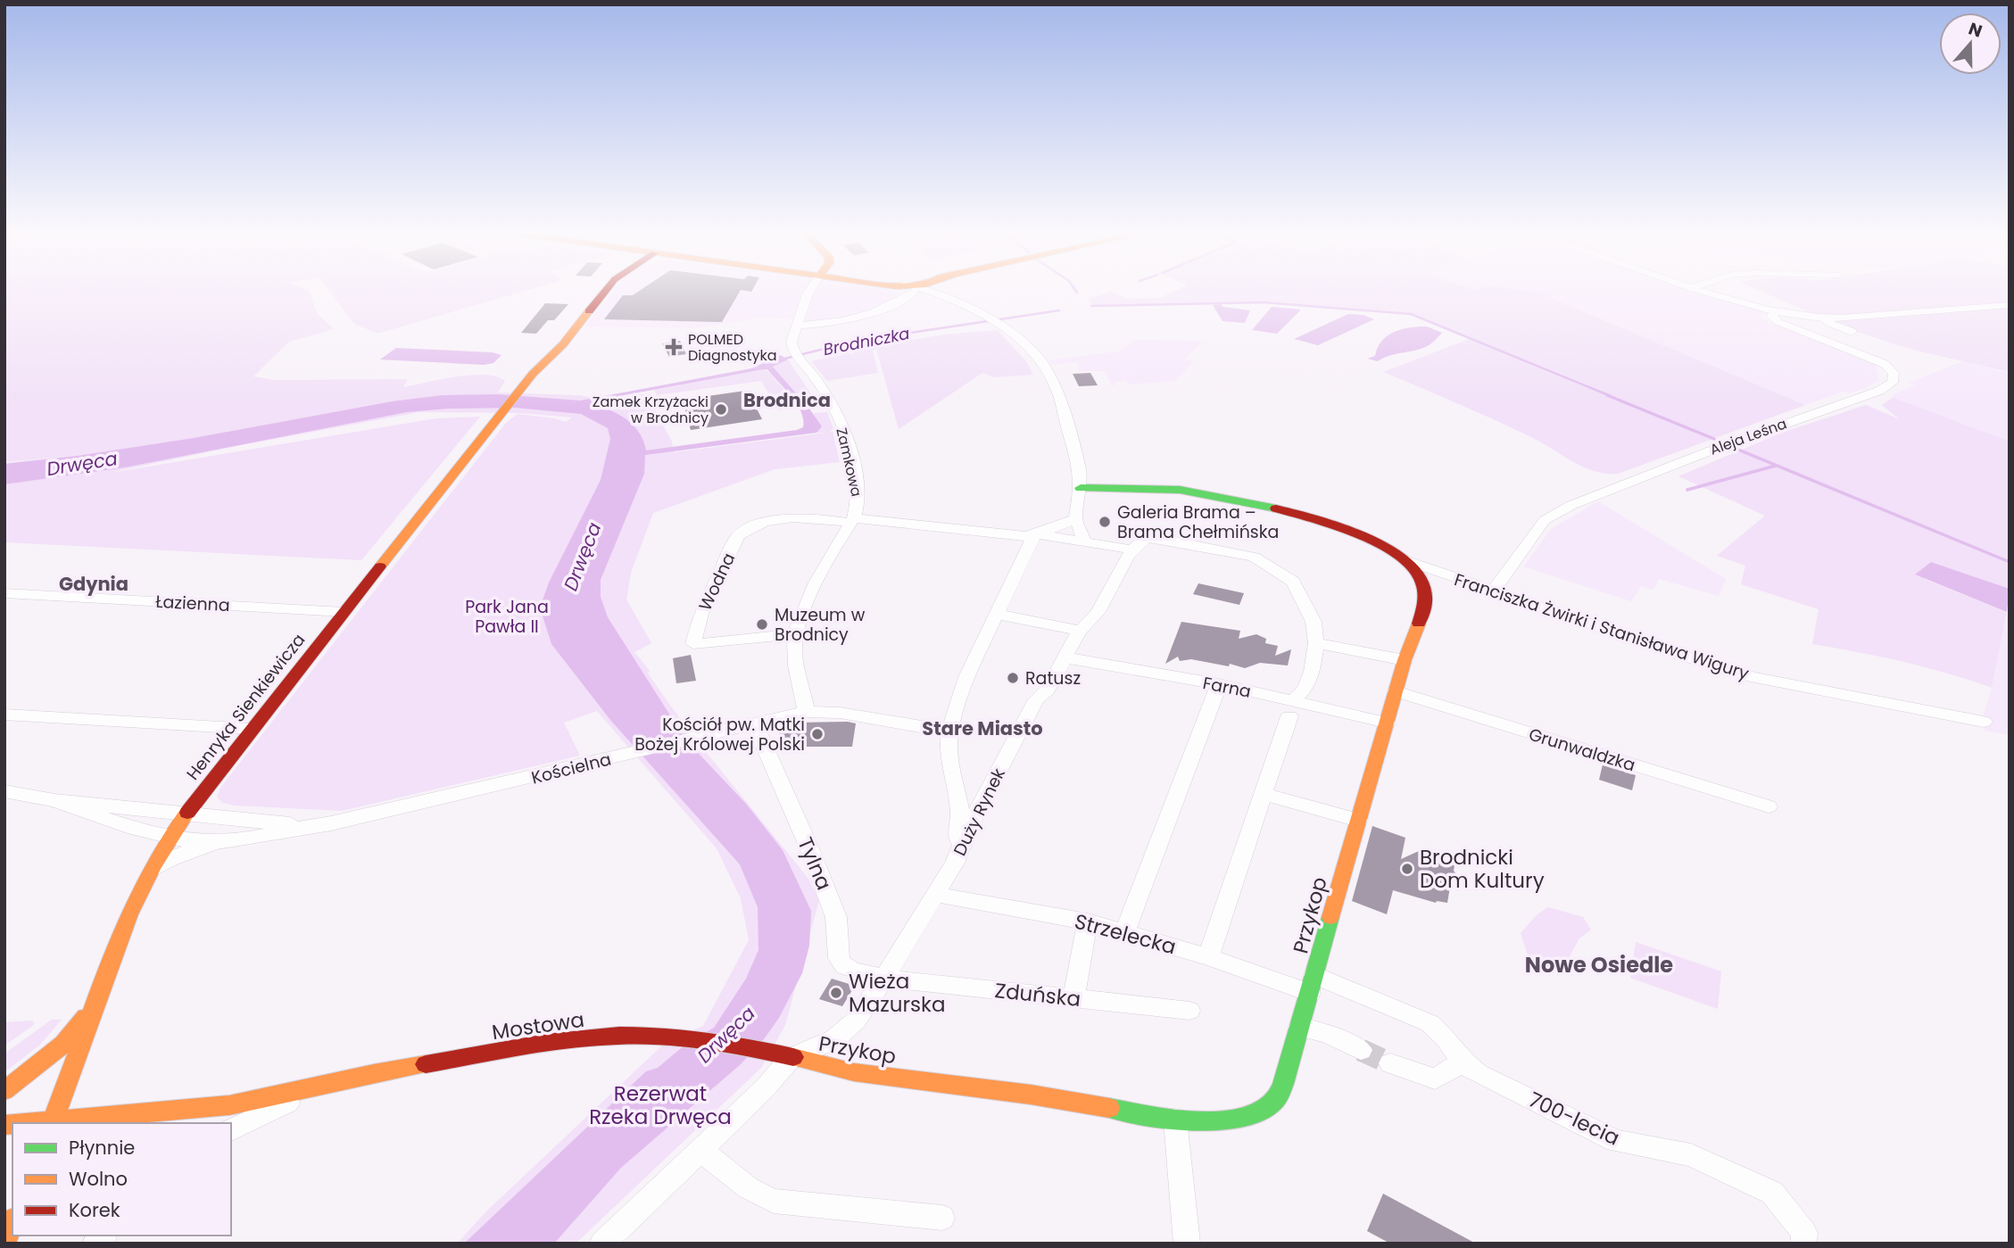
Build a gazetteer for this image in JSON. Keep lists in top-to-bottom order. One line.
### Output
{"streets":{"street":["Aleja Leśna","Zamkowa","Wodna","Łazienna","Franciszka Żwirki i Stanisława Wigury","Farna","Henryka Sienkiewicza","Grunwaldzka","Kościelna","Duży Rynek","Tylna","Przykop","Strzelecka","Zduńska","Mostowa","700-lecia"]},"crossings":[["Aleja Leśna","Franciszka Żwirki i Stanisława Wigury"],["Zamkowa","Wodna"],["Łazienna","Henryka Sienkiewicza"],["Franciszka Żwirki i Stanisława Wigury","Przykop"],["Farna","Duży Rynek"],["Farna","Przykop"],["Henryka Sienkiewicza","Kościelna"],["Henryka Sienkiewicza","Mostowa"],["Grunwaldzka","Przykop"],["Kościelna","Duży Rynek"],["Kościelna","Tylna"],["Tylna","Zduńska"],["Przykop","Strzelecka"],["Przykop","Mostowa"],["Przykop","700-lecia"],["Strzelecka","700-lecia"]],"districts":["Brodnica","Gdynia","Stare Miasto","Nowe Osiedle"],"water":["Brodniczka","Drwęca"],"parks":["Park Jana Pawła II","Rezerwat Rzeka Drwęca"],"places":{"health":["POLMED Diagnostyka"],"other":["Zamek Krzyżacki w Brodnicy","Galeria Brama – Brama Chełmińska","Muzeum w Brodnicy","Ratusz","Kościół pw. Matki Bożej Królowej Polski","Brodnicki Dom Kultury","Wieża Mazurska"]},"legend":["Płynnie","Wolno","Korek"],"north":"top"}
